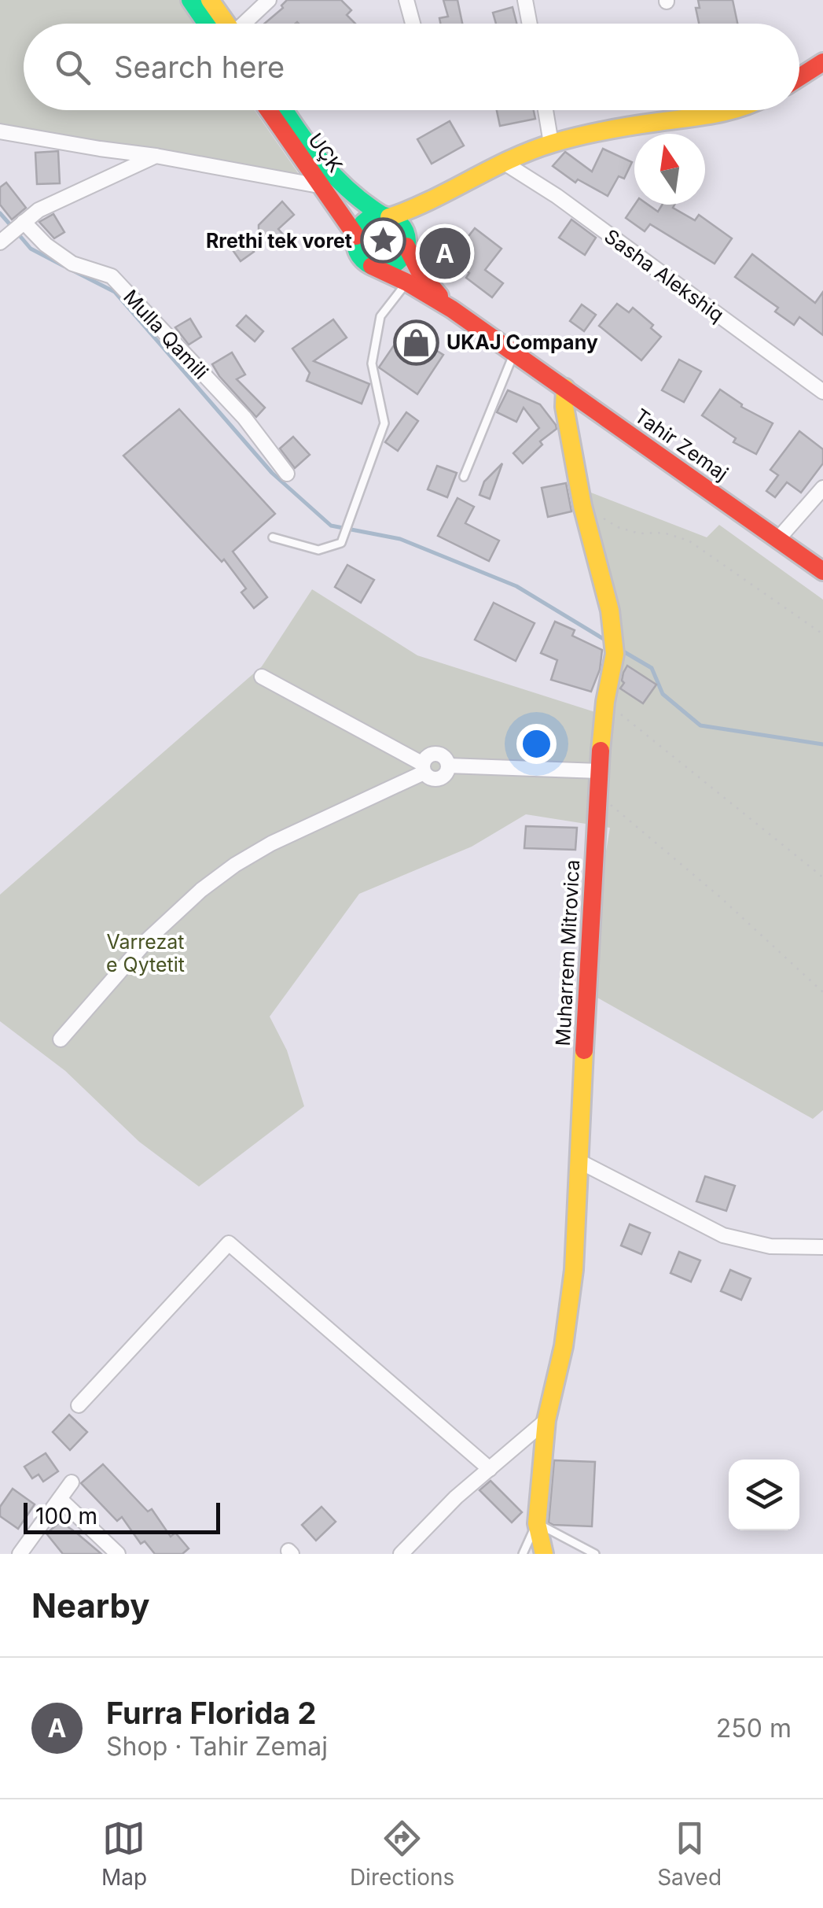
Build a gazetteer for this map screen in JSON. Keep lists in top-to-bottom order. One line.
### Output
{"streets":{"main road":["UÇK","Tahir Zemaj","Muharrem Mitrovica"],"street":["Sasha Alekshiq","Mulla Qamili"]},"crossings":[["UÇK","Tahir Zemaj"],["Tahir Zemaj","Muharrem Mitrovica"]],"parks":["Varrezat e Qytetit"],"places":{"place":["Rrethi tek voret"],"shop":["UKAJ Company"]},"scale_bar":"100 m","north":"top","page":{"search":"Search here","pins":"A","scale":"100 m","heading":"Nearby","list":[{"mark":"A","name":"Furra Florida 2","note":"Shop · Tahir Zemaj","value":"250 m"}],"nav":["Map","Directions","Saved"]}}
